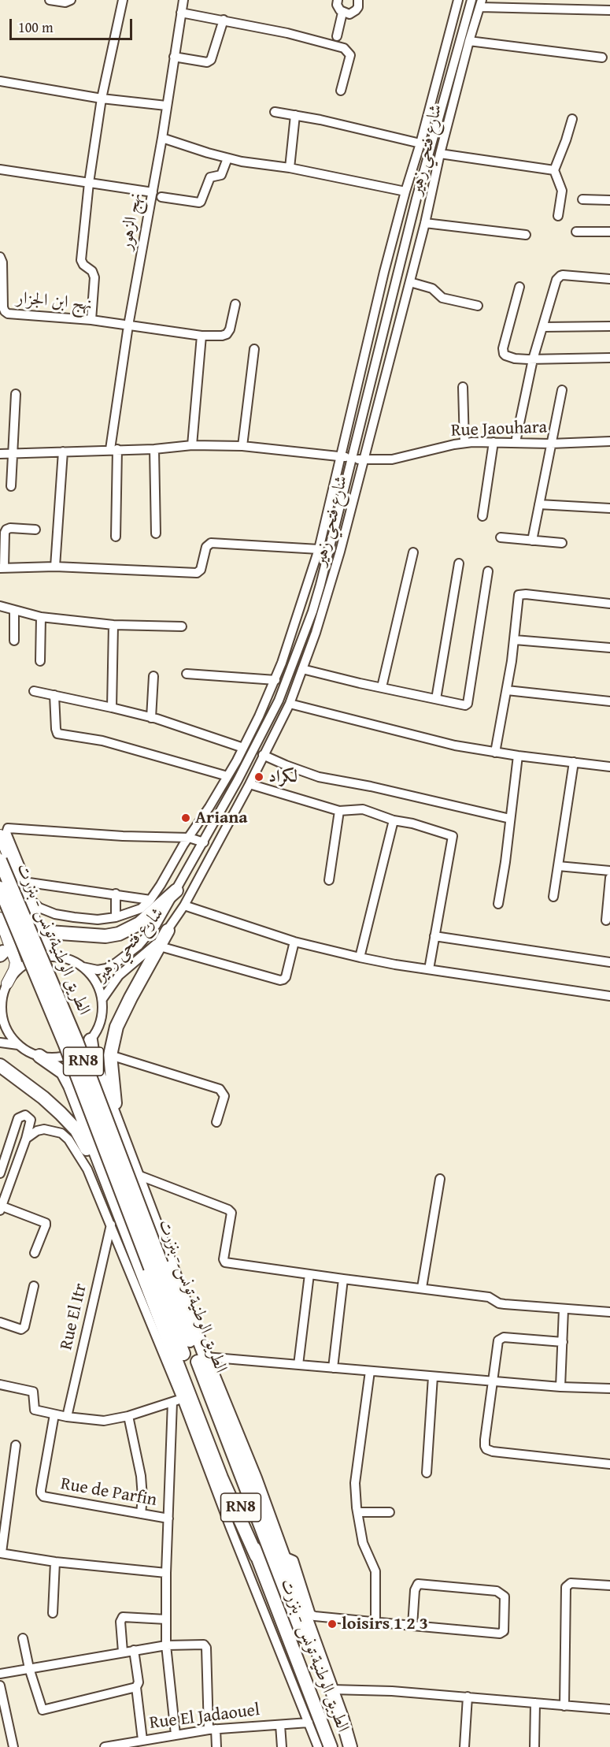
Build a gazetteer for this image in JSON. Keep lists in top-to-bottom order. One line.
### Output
{"streets":{"highway":["الطريق الوطنية تونس - بنزرت","RN8"],"street":["شارع فتحي زهير","نهج الزهور","نهج ابن الجزار","Rue Jaouhara","Rue El Itr","Rue de Parfin","Rue El Jadaouel"]},"crossings":[["شارع فتحي زهير","Rue Jaouhara"],["شارع فتحي زهير","RN8"],["نهج الزهور","نهج ابن الجزار"],["نهج الزهور","Rue Jaouhara"],["الطريق الوطنية تونس - بنزرت","RN8"]],"places":["لكراد","Ariana","loisirs 1 2 3"],"scale_bar":"100 m"}
